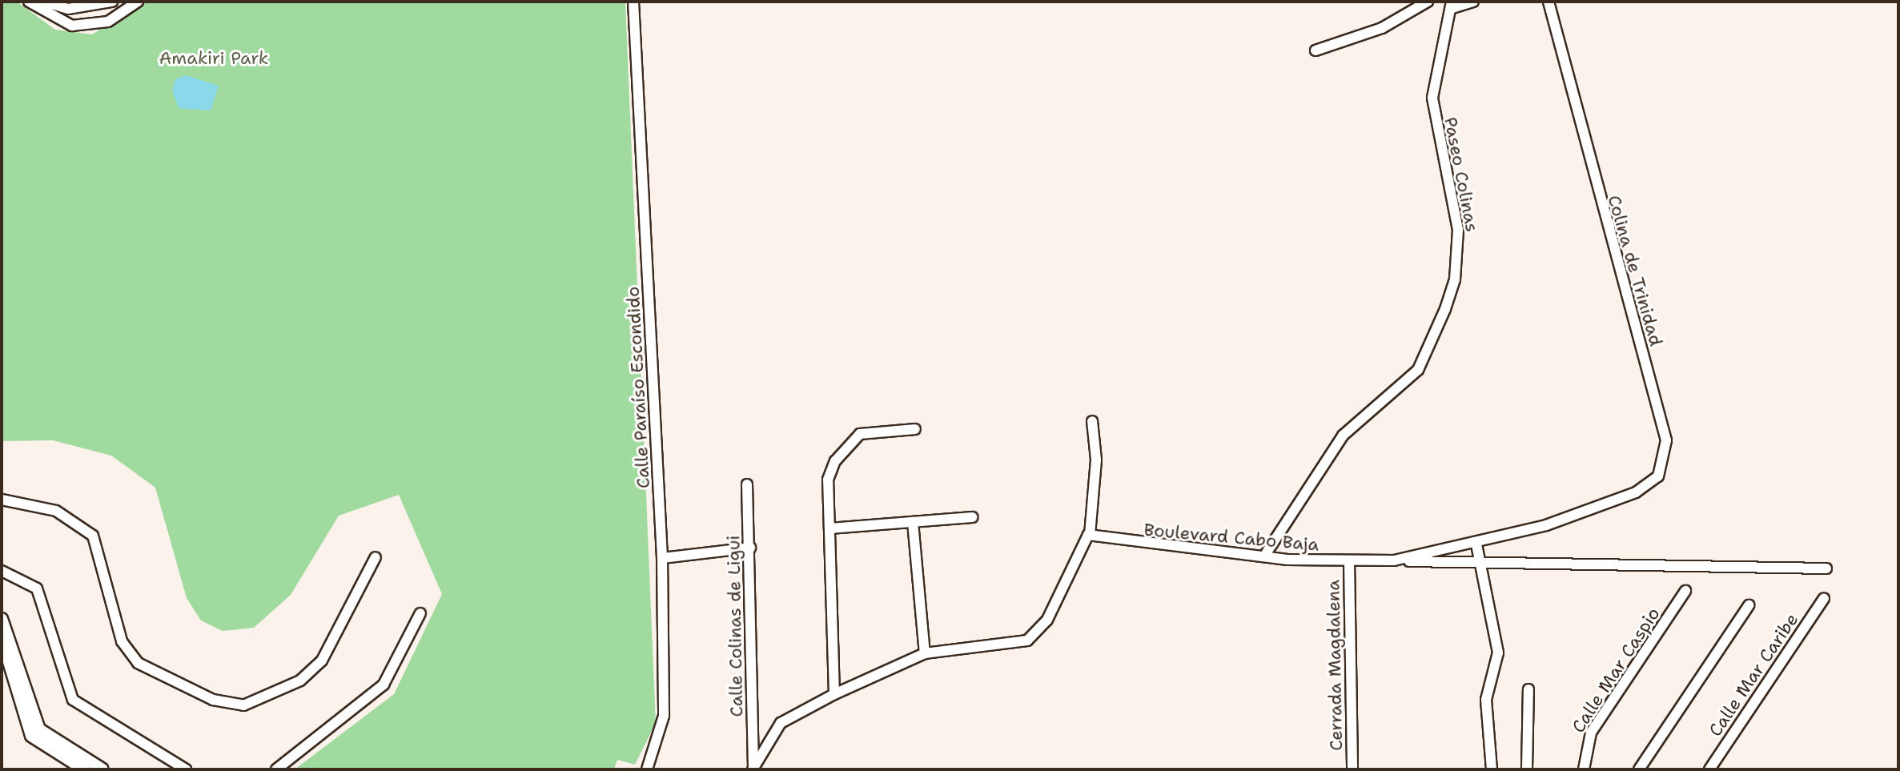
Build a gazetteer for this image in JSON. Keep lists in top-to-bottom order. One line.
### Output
{"streets":{"street":["Paseo Colinas","Colina de Trinidad","Calle Paraíso Escondido","Boulevard Cabo Baja","Calle Colinas de Ligui","Cerrada Magdalena","Calle Mar Caspio","Calle Mar Caribe"]},"crossings":[["Paseo Colinas","Boulevard Cabo Baja"],["Colina de Trinidad","Boulevard Cabo Baja"],["Boulevard Cabo Baja","Cerrada Magdalena"]],"parks":["Amakiri Park"]}
